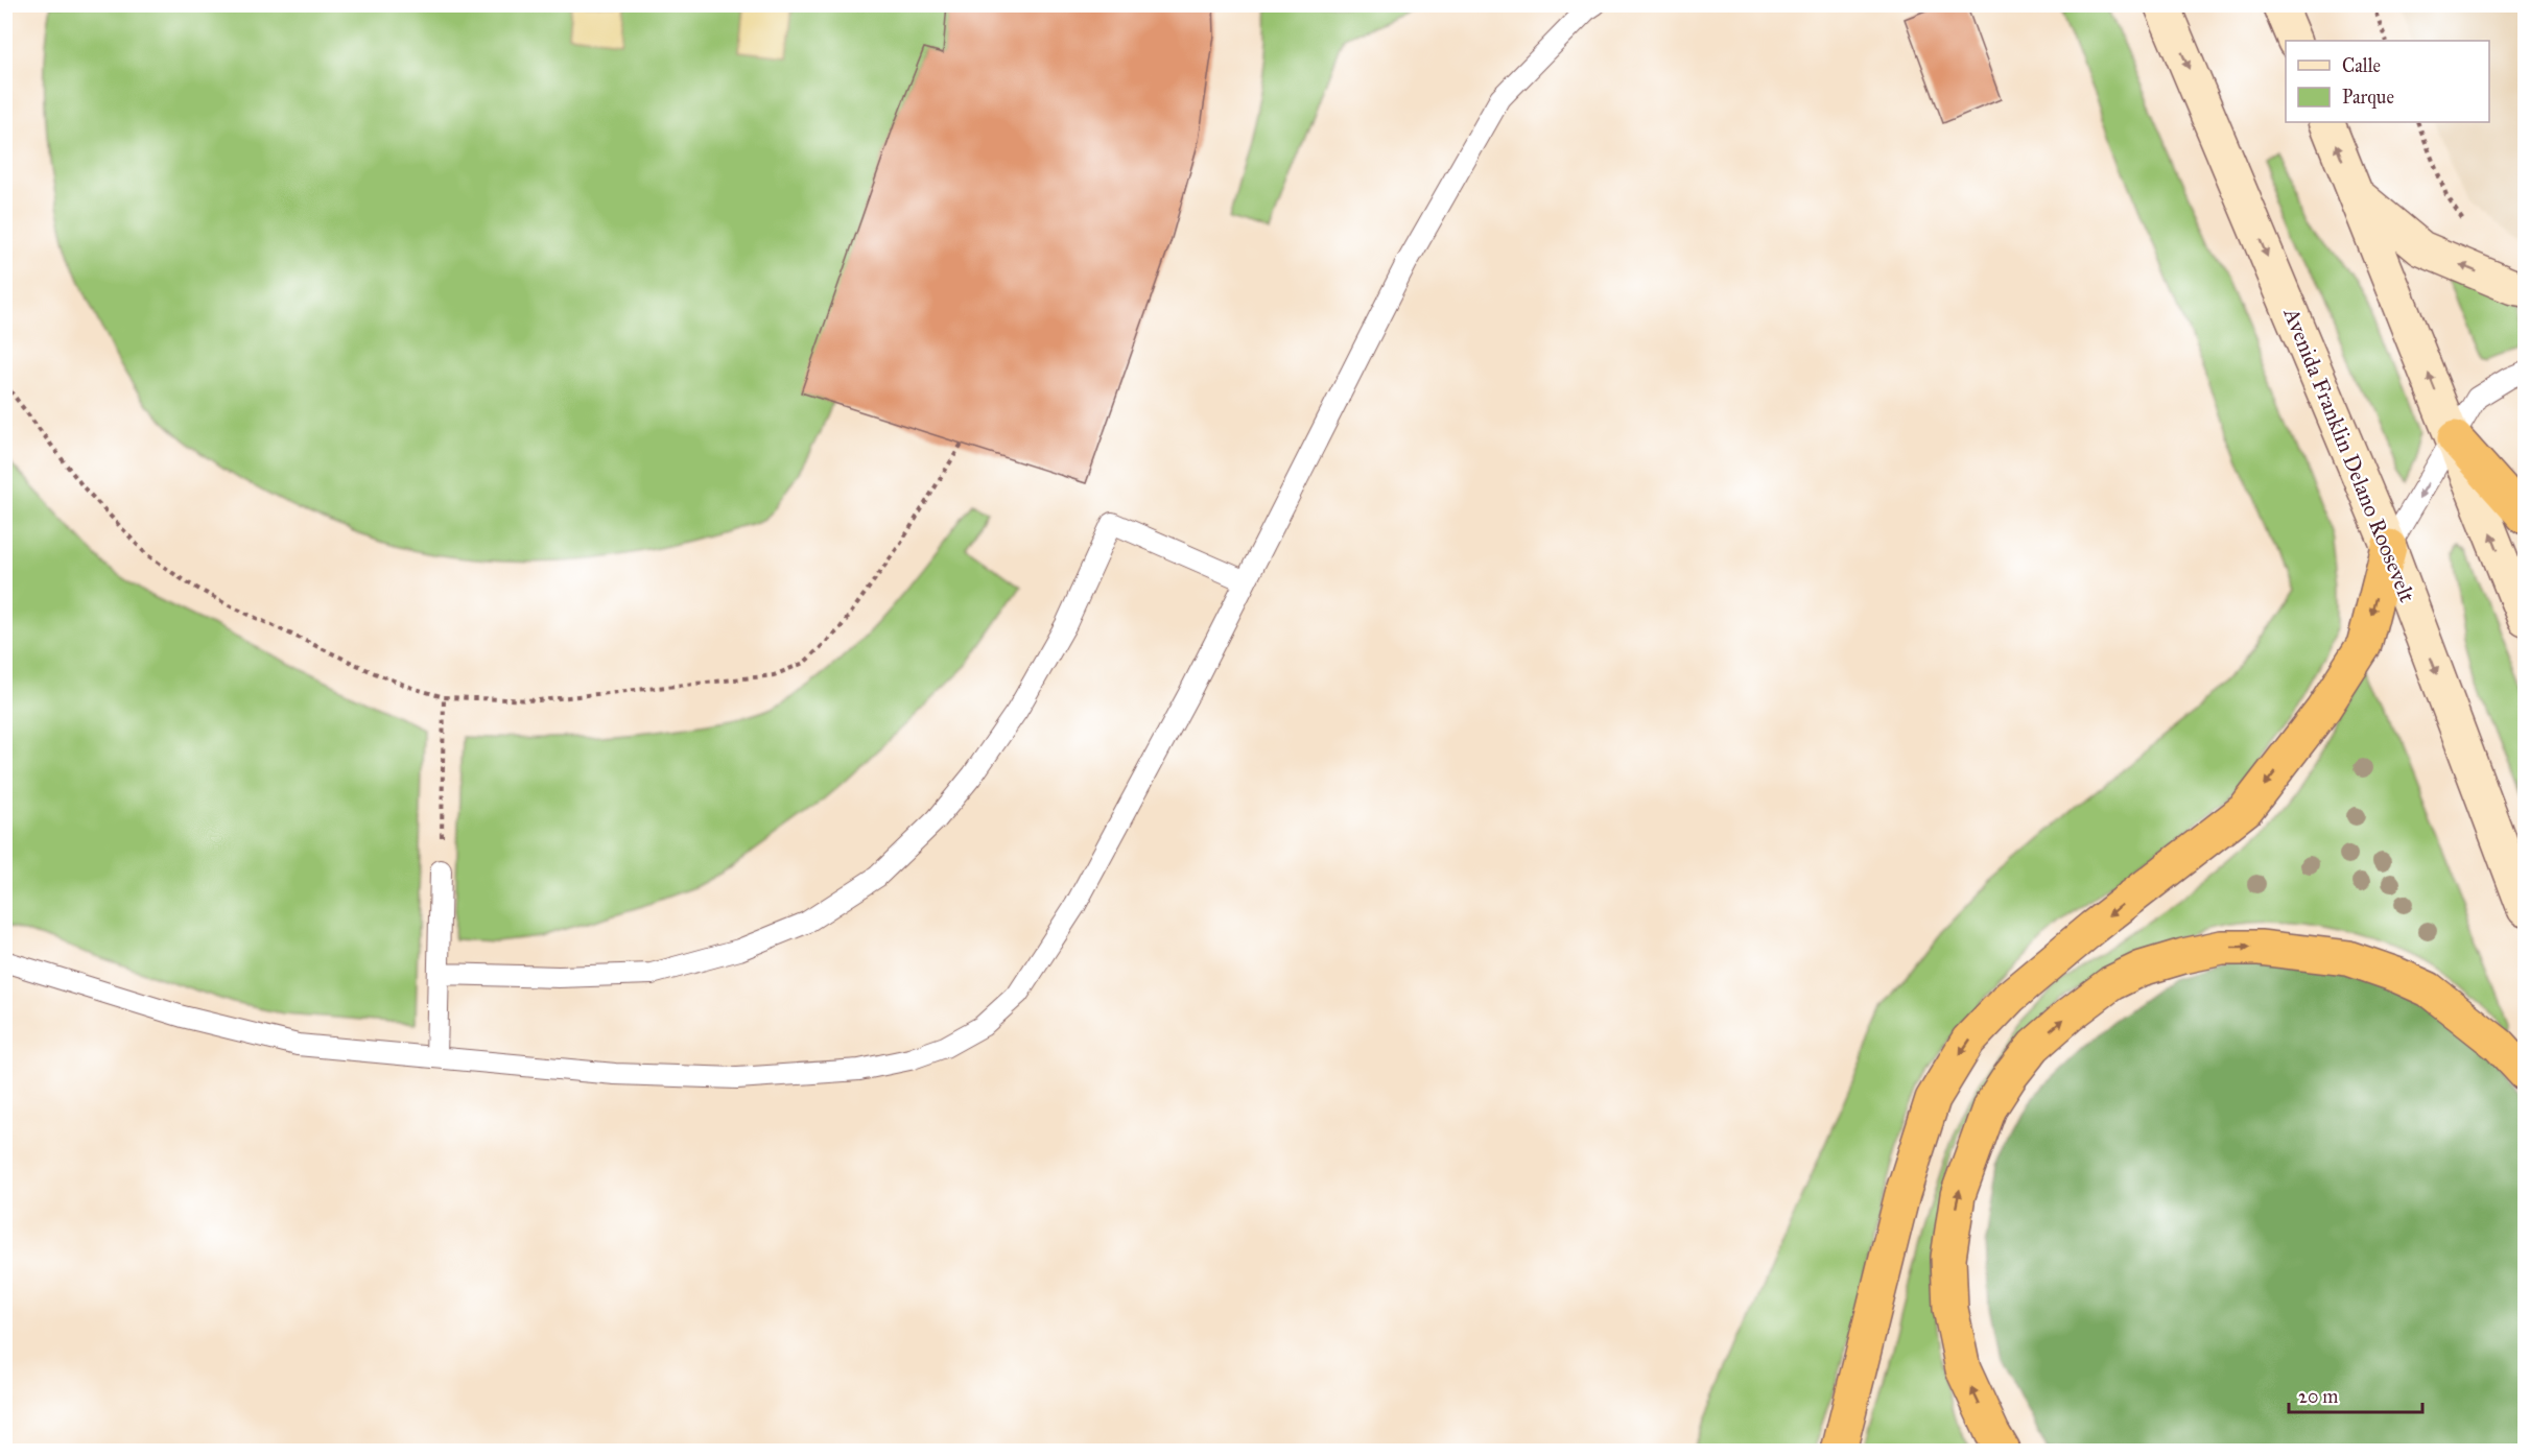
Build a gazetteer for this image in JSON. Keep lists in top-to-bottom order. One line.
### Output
{"streets":{"main road":["Avenida Franklin Delano Roosevelt"]},"legend":["Calle","Parque"],"scale_bar":"20 m"}
